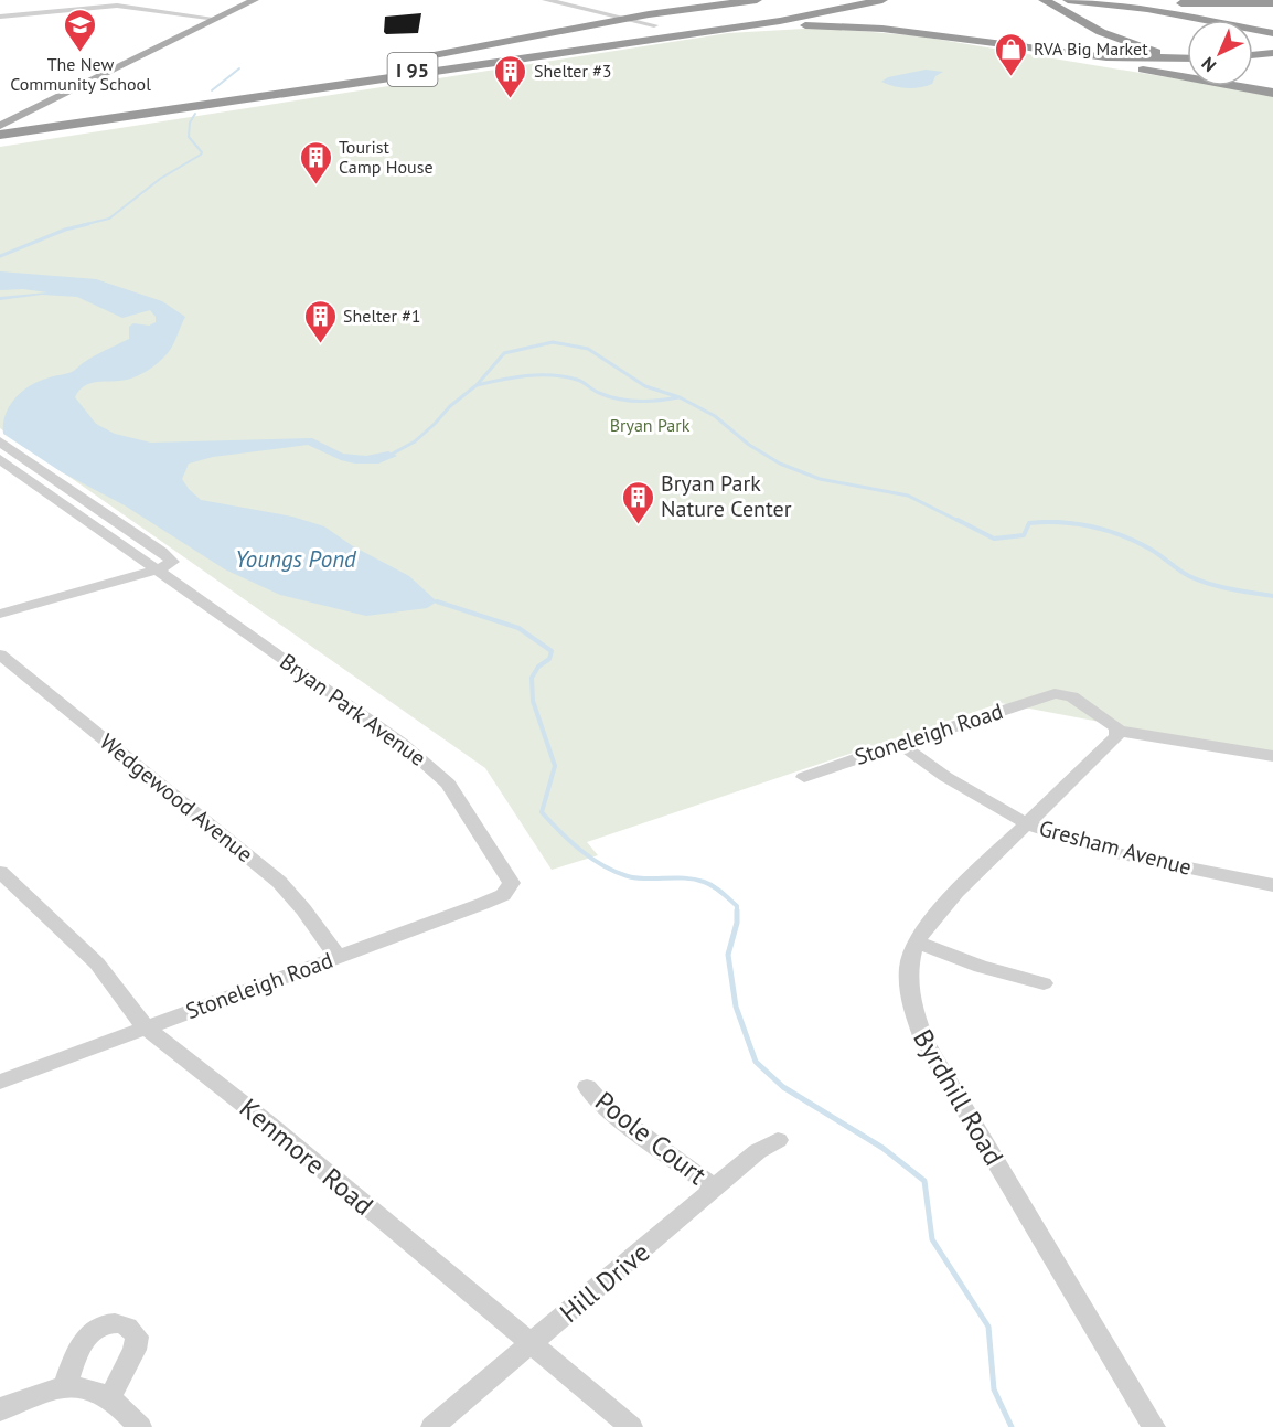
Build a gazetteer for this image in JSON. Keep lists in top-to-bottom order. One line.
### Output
{"streets":{"highway":["I 95"],"street":["Bryan Park Avenue","Stoneleigh Road","Wedgewood Avenue","Gresham Avenue","Byrdhill Road","Poole Court","Kenmore Road","Hill Drive"]},"crossings":[["Bryan Park Avenue","Stoneleigh Road"],["Stoneleigh Road","Wedgewood Avenue"],["Stoneleigh Road","Gresham Avenue"],["Stoneleigh Road","Byrdhill Road"],["Stoneleigh Road","Kenmore Road"],["Gresham Avenue","Byrdhill Road"],["Poole Court","Hill Drive"],["Kenmore Road","Hill Drive"]],"water":["Youngs Pond"],"parks":["Bryan Park"],"places":{"school or university":["The New Community School"],"shop":["RVA Big Market"],"building":["Shelter #3","Tourist Camp House","Shelter #1","Bryan Park Nature Center"]},"north":"bottom left"}
